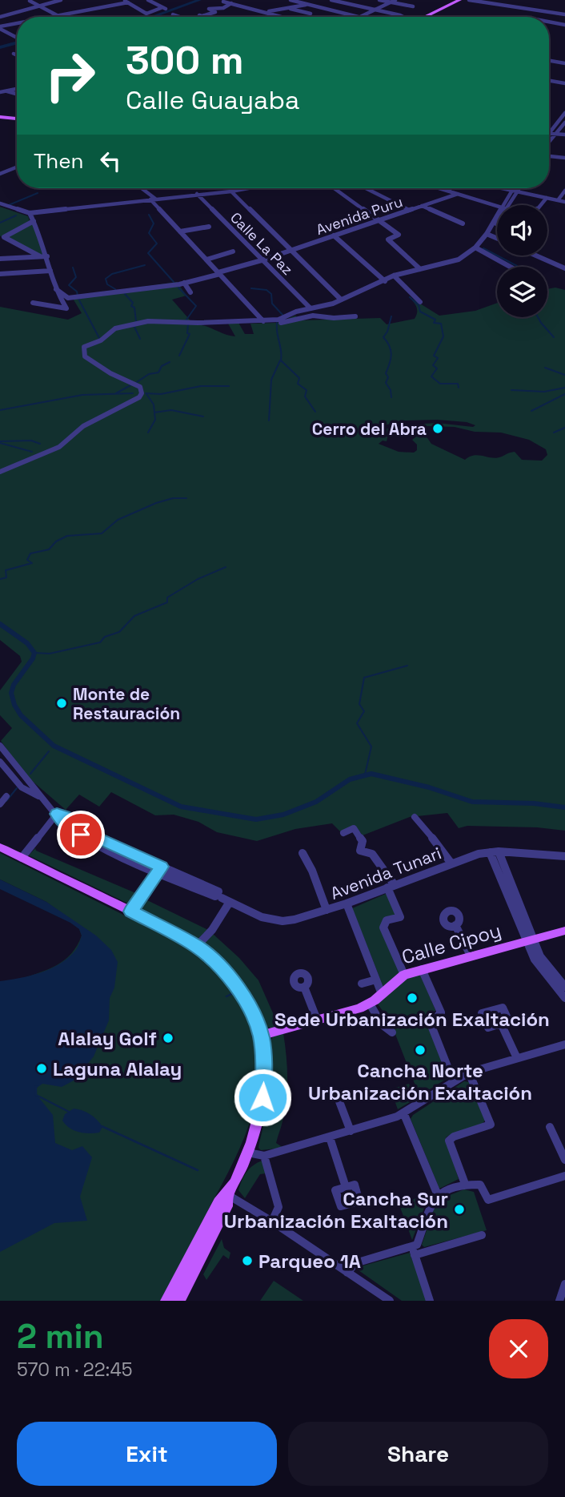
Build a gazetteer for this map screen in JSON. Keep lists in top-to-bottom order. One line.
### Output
{"streets":{"main road":["Calle Cipoy"],"street":["Avenida Puru","Calle La Paz","Avenida Tunari"]},"crossings":[["Avenida Puru","Calle La Paz"]],"places":["Cerro del Abra","Monte de Restauración","Sede Urbanización Exaltación","Alalay Golf","Cancha Norte Urbanización Exaltación","Laguna Alalay","Cancha Sur Urbanización Exaltación","Parqueo 1A"],"page":{"turn":["300 m","Calle Guayaba"],"then":"Then","heading":["2 min","570 m · 22:45"],"buttons":["Exit","Share"]}}
